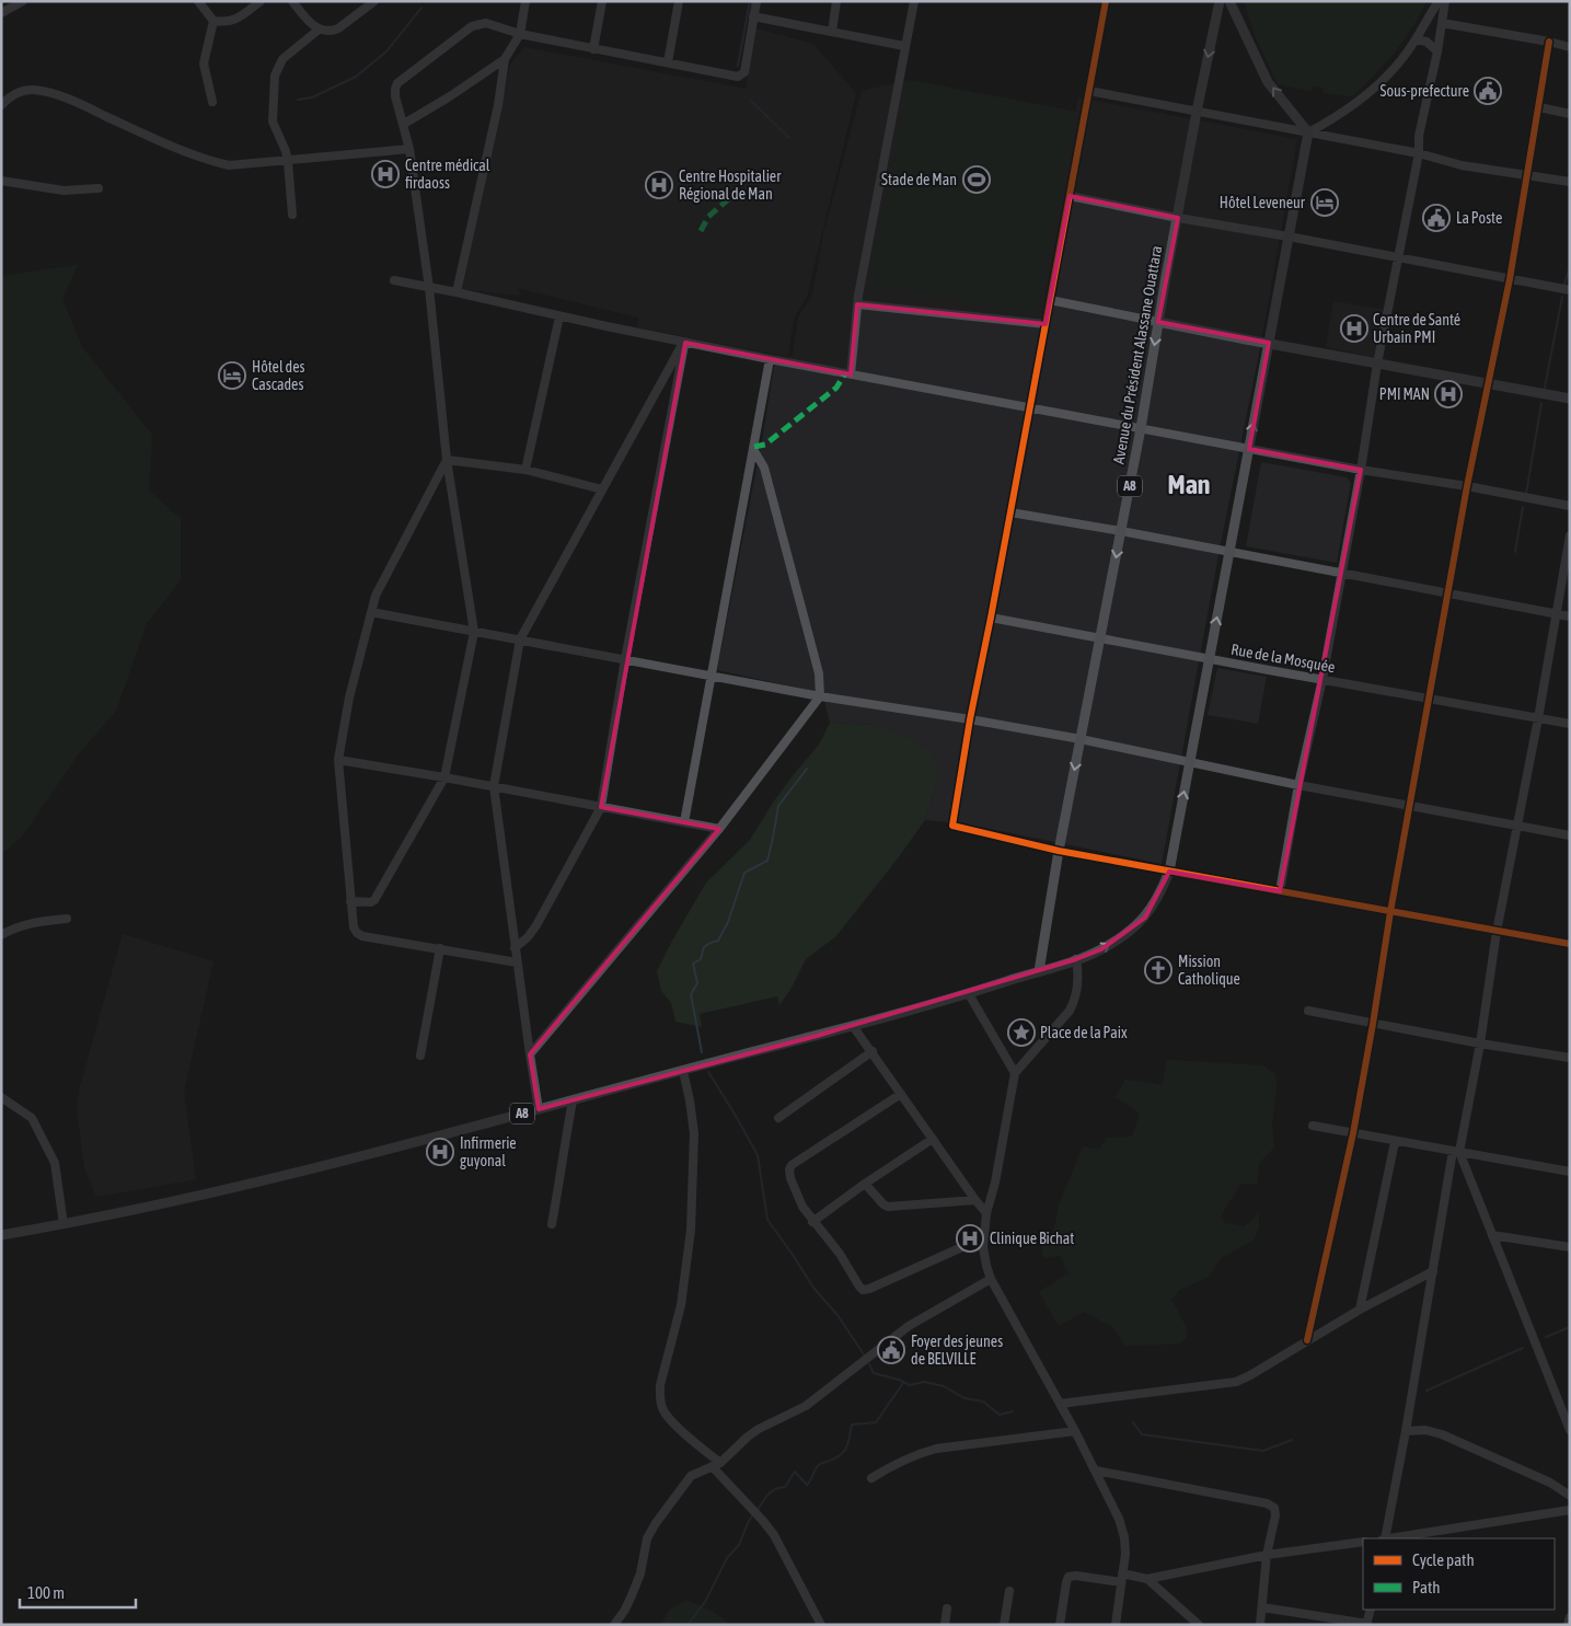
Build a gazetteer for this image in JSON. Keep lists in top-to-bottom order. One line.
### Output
{"streets":{"main road":["Avenue du Président Alassane Ouattara","A8"],"street":["Rue de la Mosquée"]},"crossings":[["Avenue du Président Alassane Ouattara","A8"],["Avenue du Président Alassane Ouattara","Rue de la Mosquée"],["A8","Rue de la Mosquée"]],"one_way":["Avenue du Président Alassane Ouattara"],"districts":["Man"],"places":{"public building":["Sous-prefecture","La Poste","Foyer des jeunes de BELVILLE"],"hospital":["Centre médical firdaoss","Centre Hospitalier Régional de Man","Centre de Santé Urbain PMI","PMI MAN","Infirmerie guyonal","Clinique Bichat"],"sports":["Stade de Man"],"hotel":["Hôtel Leveneur","Hôtel des Cascades"],"church":["Mission Catholique"],"place":["Place de la Paix"]},"legend":["Cycle path","Path"],"scale_bar":"100 m"}
